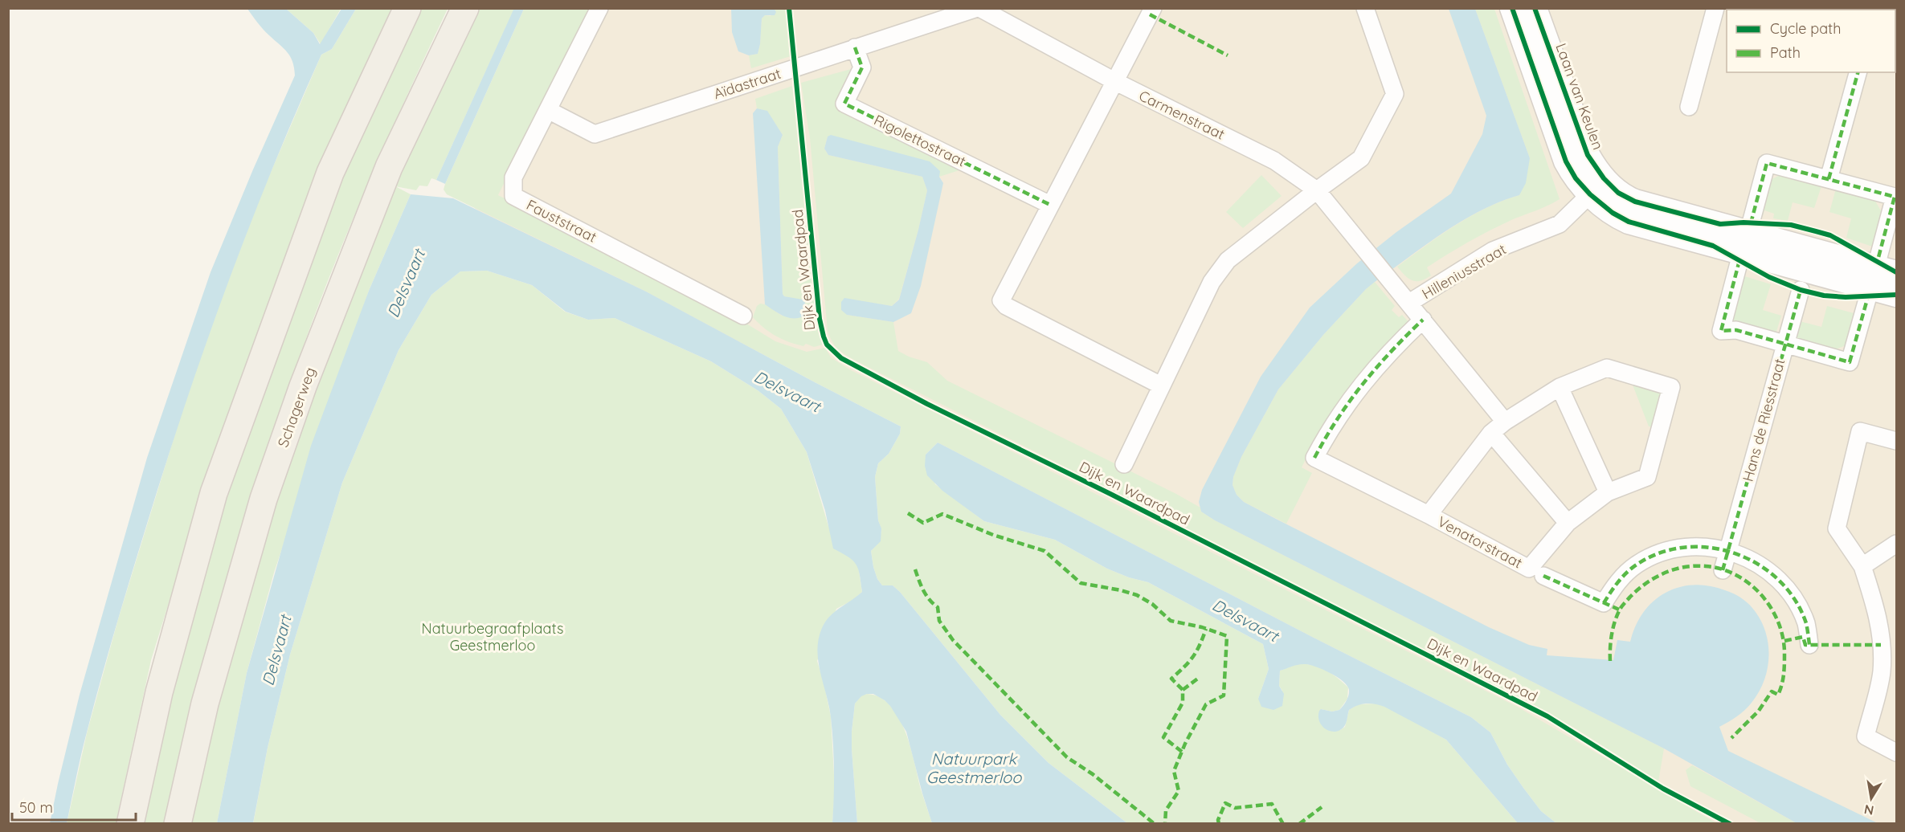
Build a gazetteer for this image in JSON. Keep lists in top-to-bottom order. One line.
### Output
{"streets":{"main road":["Schagerweg"],"street":["Aïdastraat","Laan van Keulen","Carmenstraat","Rigolettostraat","Fauststraat","Hilleniusstraat","Hans de Riesstraat","Venatorstraat"],"cycle path":["Dijk en Waardpad"]},"crossings":[["Aïdastraat","Carmenstraat"],["Aïdastraat","Rigolettostraat"],["Aïdastraat","Fauststraat"],["Laan van Keulen","Hilleniusstraat"],["Carmenstraat","Hilleniusstraat"],["Hilleniusstraat","Venatorstraat"]],"water":["Delsvaart","Natuurpark Geestmerloo"],"parks":["Natuurbegraafplaats Geestmerloo"],"legend":["Cycle path","Path"],"scale_bar":"50 m","north":"bottom"}
